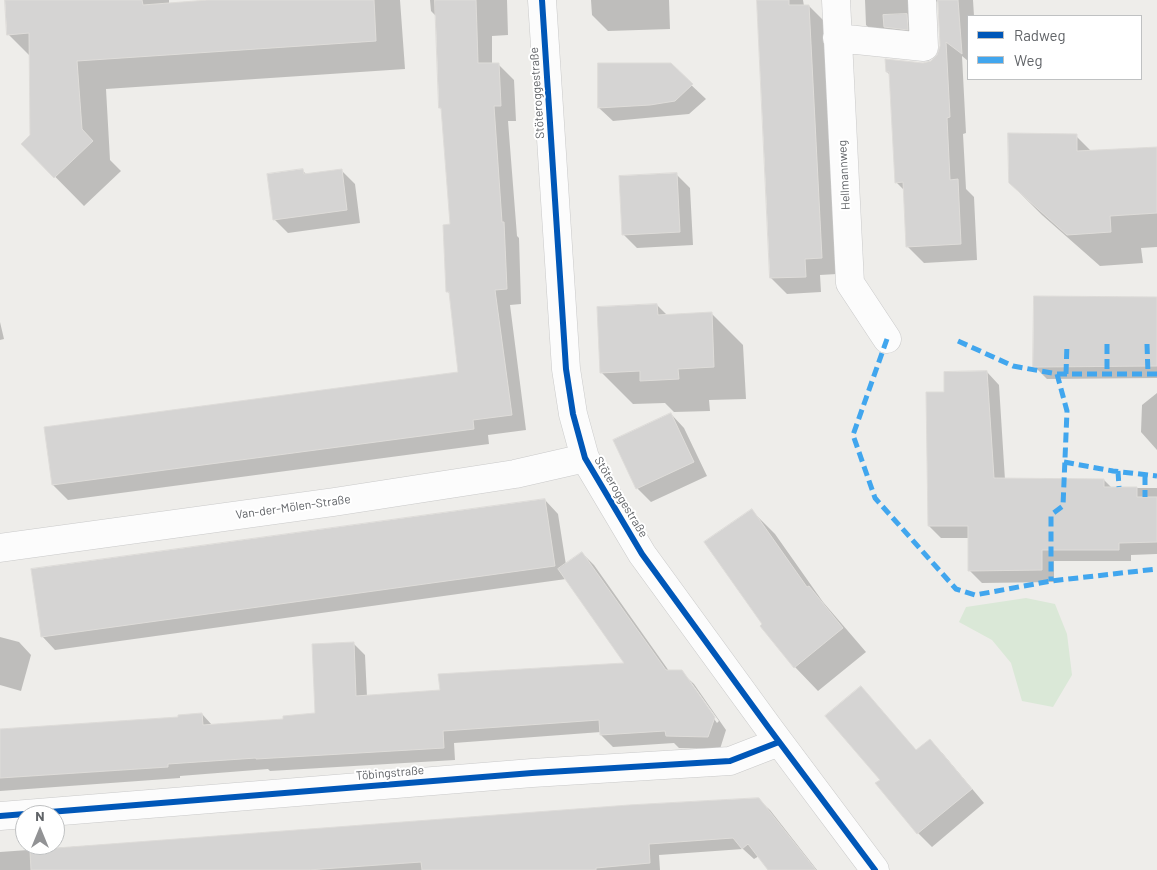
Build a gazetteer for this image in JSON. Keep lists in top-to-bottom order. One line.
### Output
{"streets":{"street":["Stöteroggestraße","Hellmannweg","Van-der-Mölen-Straße","Töbingstraße"]},"crossings":[["Stöteroggestraße","Van-der-Mölen-Straße"],["Stöteroggestraße","Töbingstraße"]],"legend":["Radweg","Weg"],"north":"top"}
